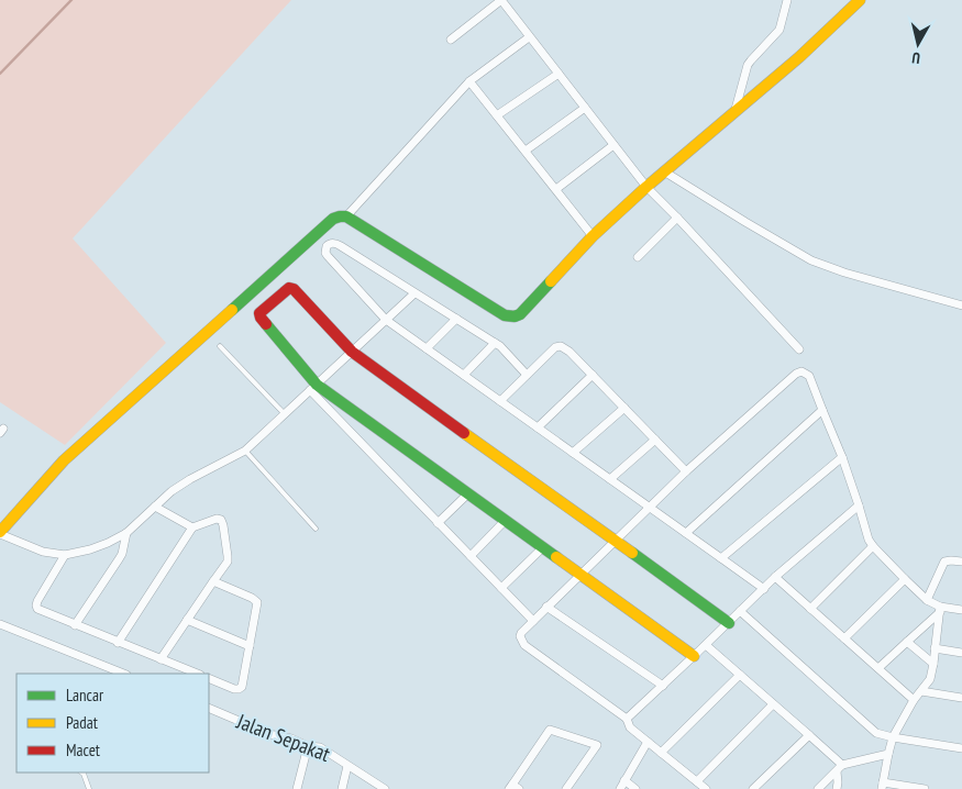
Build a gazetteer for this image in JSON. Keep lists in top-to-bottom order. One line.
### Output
{"streets":{"street":["Jalan Sepakat"]},"legend":["Lancar","Padat","Macet"],"north":"bottom"}
